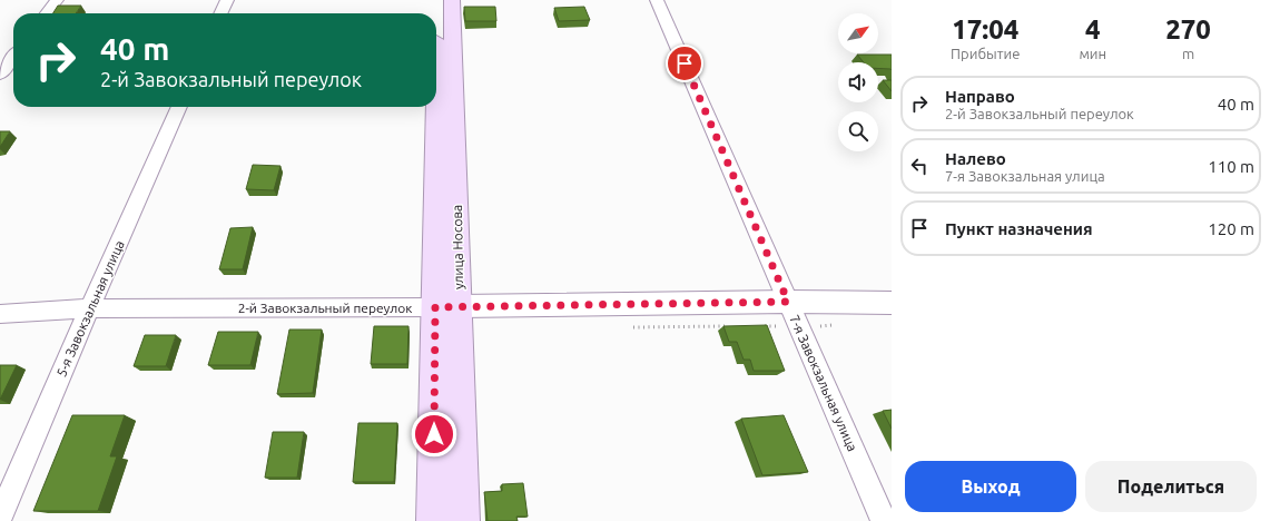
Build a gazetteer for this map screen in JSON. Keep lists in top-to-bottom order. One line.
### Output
{"streets":{"main road":["улица Носова"],"street":["2-й Завокзальный переулок","5-я Завокзальная улица","7-я Завокзальная улица"]},"crossings":[["улица Носова","2-й Завокзальный переулок"],["2-й Завокзальный переулок","5-я Завокзальная улица"],["2-й Завокзальный переулок","7-я Завокзальная улица"]],"north":"top right","page":{"eta":["17:04","Прибытие","4","мин","270","m"],"turn":["40 m","2-й Завокзальный переулок"],"list":[{"name":"Направо","note":"2-й Завокзальный переулок","value":"40 m"},{"name":"Налево","note":"7-я Завокзальная улица","value":"110 m"},{"name":"Пункт назначения","value":"120 m"}],"buttons":["Выход","Поделиться"]}}
